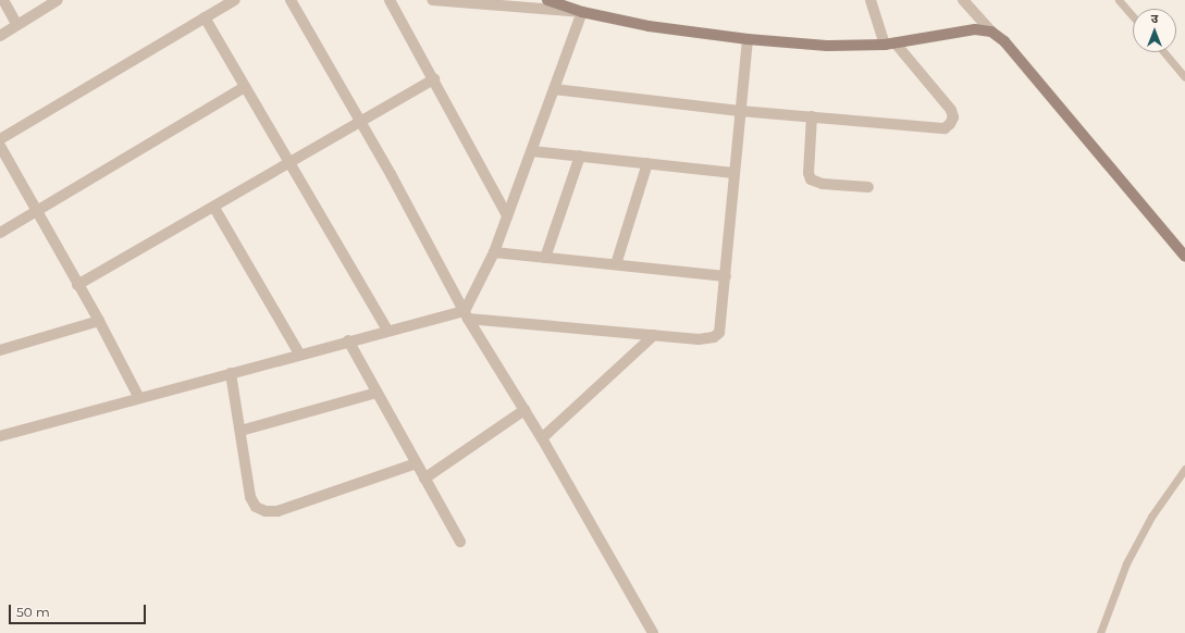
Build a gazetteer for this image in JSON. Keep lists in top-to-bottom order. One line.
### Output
{"scale_bar":"50 m","north":"top"}
